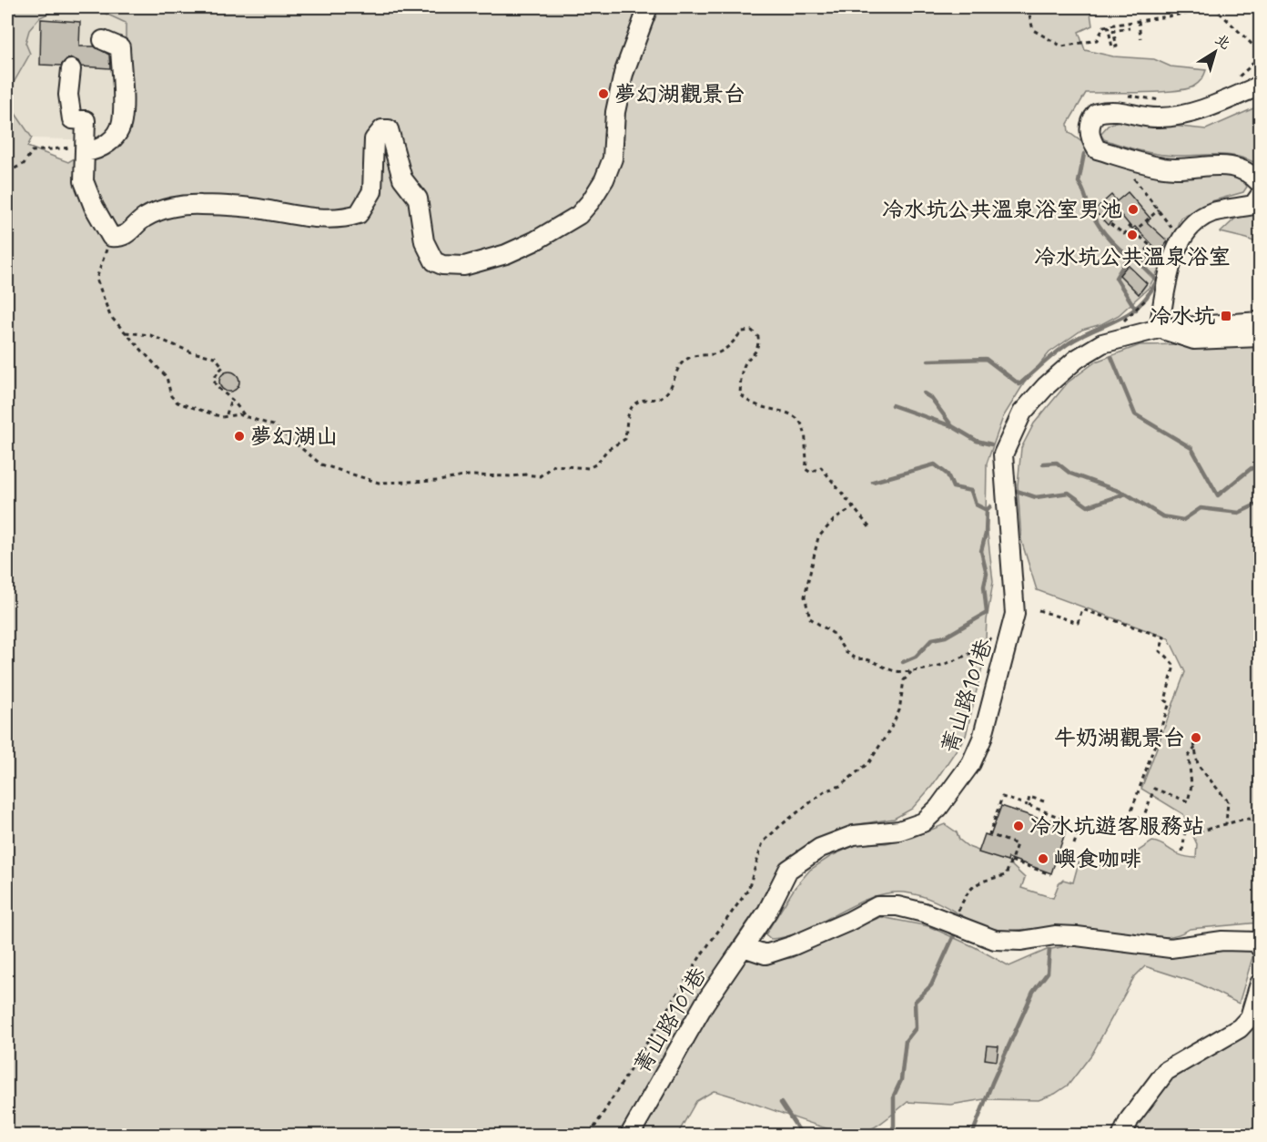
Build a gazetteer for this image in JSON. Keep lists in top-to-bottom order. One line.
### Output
{"streets":{"street":["菁山路101巷"]},"places":{"other":["夢幻湖觀景台","冷水坑公共溫泉浴室男池","冷水坑公共溫泉浴室","夢幻湖山","牛奶湖觀景台","冷水坑遊客服務站","嶼食咖啡"],"transit":["冷水坑"]},"north":"top right"}
